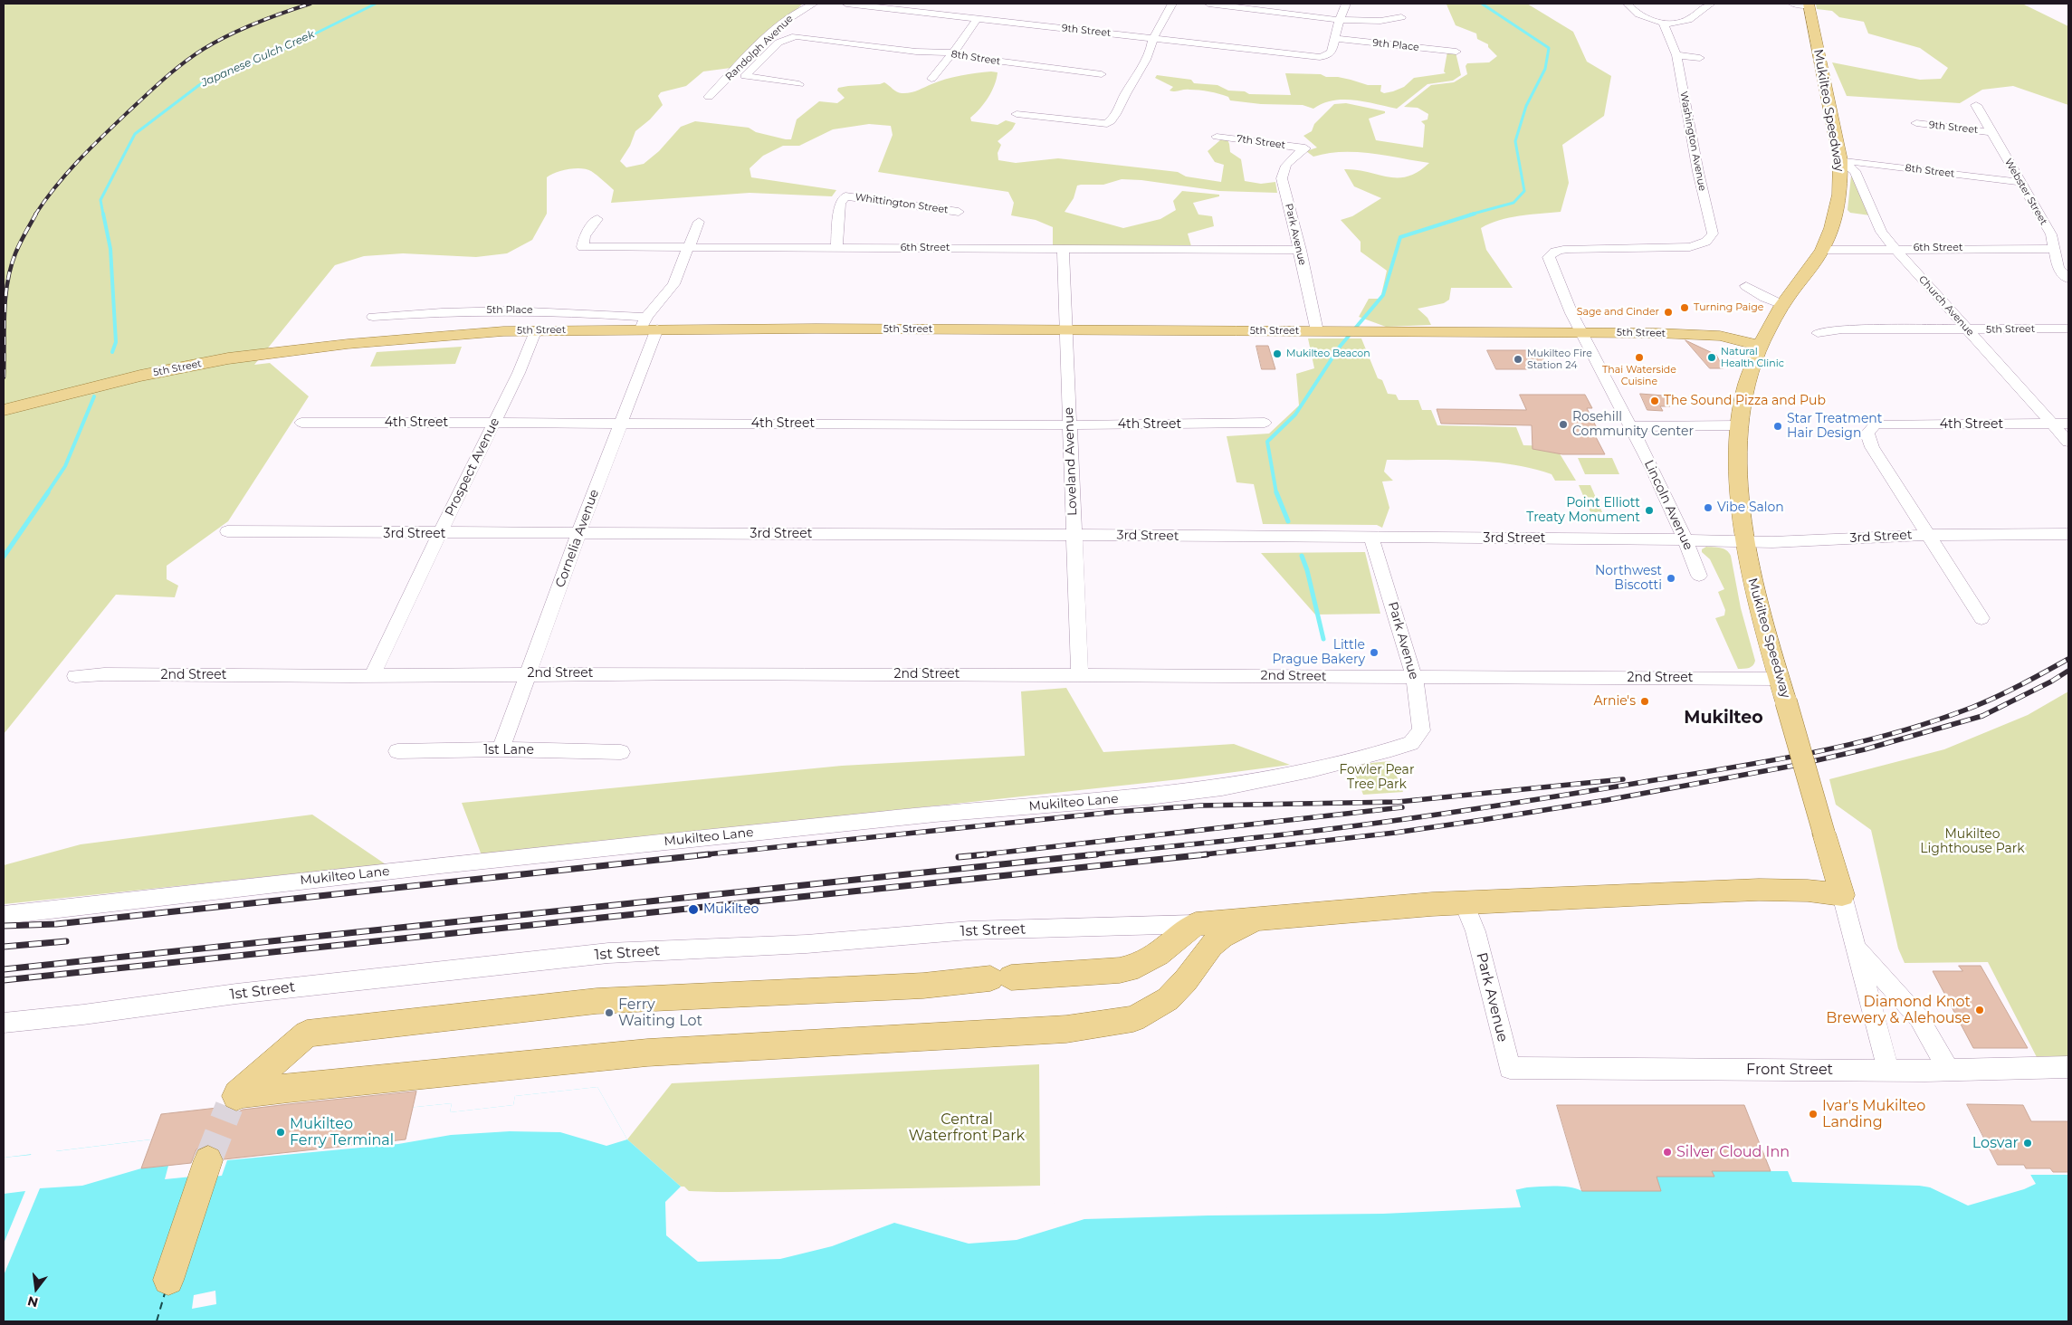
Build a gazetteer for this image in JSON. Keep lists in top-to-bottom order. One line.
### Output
{"streets":{"main road":["Mukilteo Speedway","5th Street","1st Street"],"street":["9th Street","9th Place","Randolph Avenue","8th Street","Washington Avenue","7th Street","Webster Street","Whittington Street","Park Avenue","6th Street","Church Avenue","5th Place","4th Street","Loveland Avenue","Prospect Avenue","Lincoln Avenue","3rd Street","Cornelia Avenue","2nd Street","1st Lane","Mukilteo Lane","Front Street"]},"crossings":[["9th Street","Webster Street"],["Randolph Avenue","8th Street"],["8th Street","Mukilteo Speedway"],["8th Street","Webster Street"],["8th Street","Church Avenue"],["Mukilteo Speedway","6th Street"],["Mukilteo Speedway","Church Avenue"],["Mukilteo Speedway","5th Street"],["Mukilteo Speedway","3rd Street"],["Mukilteo Speedway","2nd Street"],["Mukilteo Speedway","1st Street"],["Mukilteo Speedway","Front Street"],["Washington Avenue","Lincoln Avenue"],["7th Street","Park Avenue"],["Webster Street","6th Street"],["Whittington Street","6th Street"],["Park Avenue","6th Street"],["Park Avenue","5th Street"],["Park Avenue","3rd Street"],["Park Avenue","2nd Street"],["Park Avenue","Mukilteo Lane"],["Park Avenue","1st Street"],["Park Avenue","Front Street"],["6th Street","Church Avenue"],["6th Street","Loveland Avenue"],["6th Street","Cornelia Avenue"],["Church Avenue","5th Street"],["Church Avenue","4th Street"],["5th Place","5th Street"],["5th Place","Cornelia Avenue"],["5th Street","Loveland Avenue"],["5th Street","Prospect Avenue"],["5th Street","Lincoln Avenue"],["5th Street","Cornelia Avenue"],["4th Street","Loveland Avenue"],["4th Street","Prospect Avenue"],["4th Street","3rd Street"],["4th Street","Cornelia Avenue"],["Loveland Avenue","3rd Street"],["Loveland Avenue","2nd Street"],["Prospect Avenue","3rd Street"],["Prospect Avenue","2nd Street"],["Lincoln Avenue","3rd Street"],["3rd Street","Cornelia Avenue"],["Cornelia Avenue","2nd Street"],["Cornelia Avenue","1st Lane"]],"districts":["Mukilteo"],"water":["Japanese Gulch Creek"],"parks":["Fowler Pear Tree Park","Mukilteo Lighthouse Park","Central Waterfront Park"],"places":["Turning Paige","Sage and Cinder","Mukilteo Beacon","Thai Waterside Cuisine","Natural Health Clinic","Mukilteo Fire Station 24","The Sound Pizza and Pub","Rosehill Community Center","Star Treatment Hair Design","Vibe Salon","Point Elliott Treaty Monument","Northwest Biscotti","Little Prague Bakery","Arnie's","Mukilteo","Diamond Knot Brewery & Alehouse","Ferry Waiting Lot","Ivar's Mukilteo Landing","Mukilteo Ferry Terminal","Losvar","Silver Cloud Inn"],"north":"bottom"}
